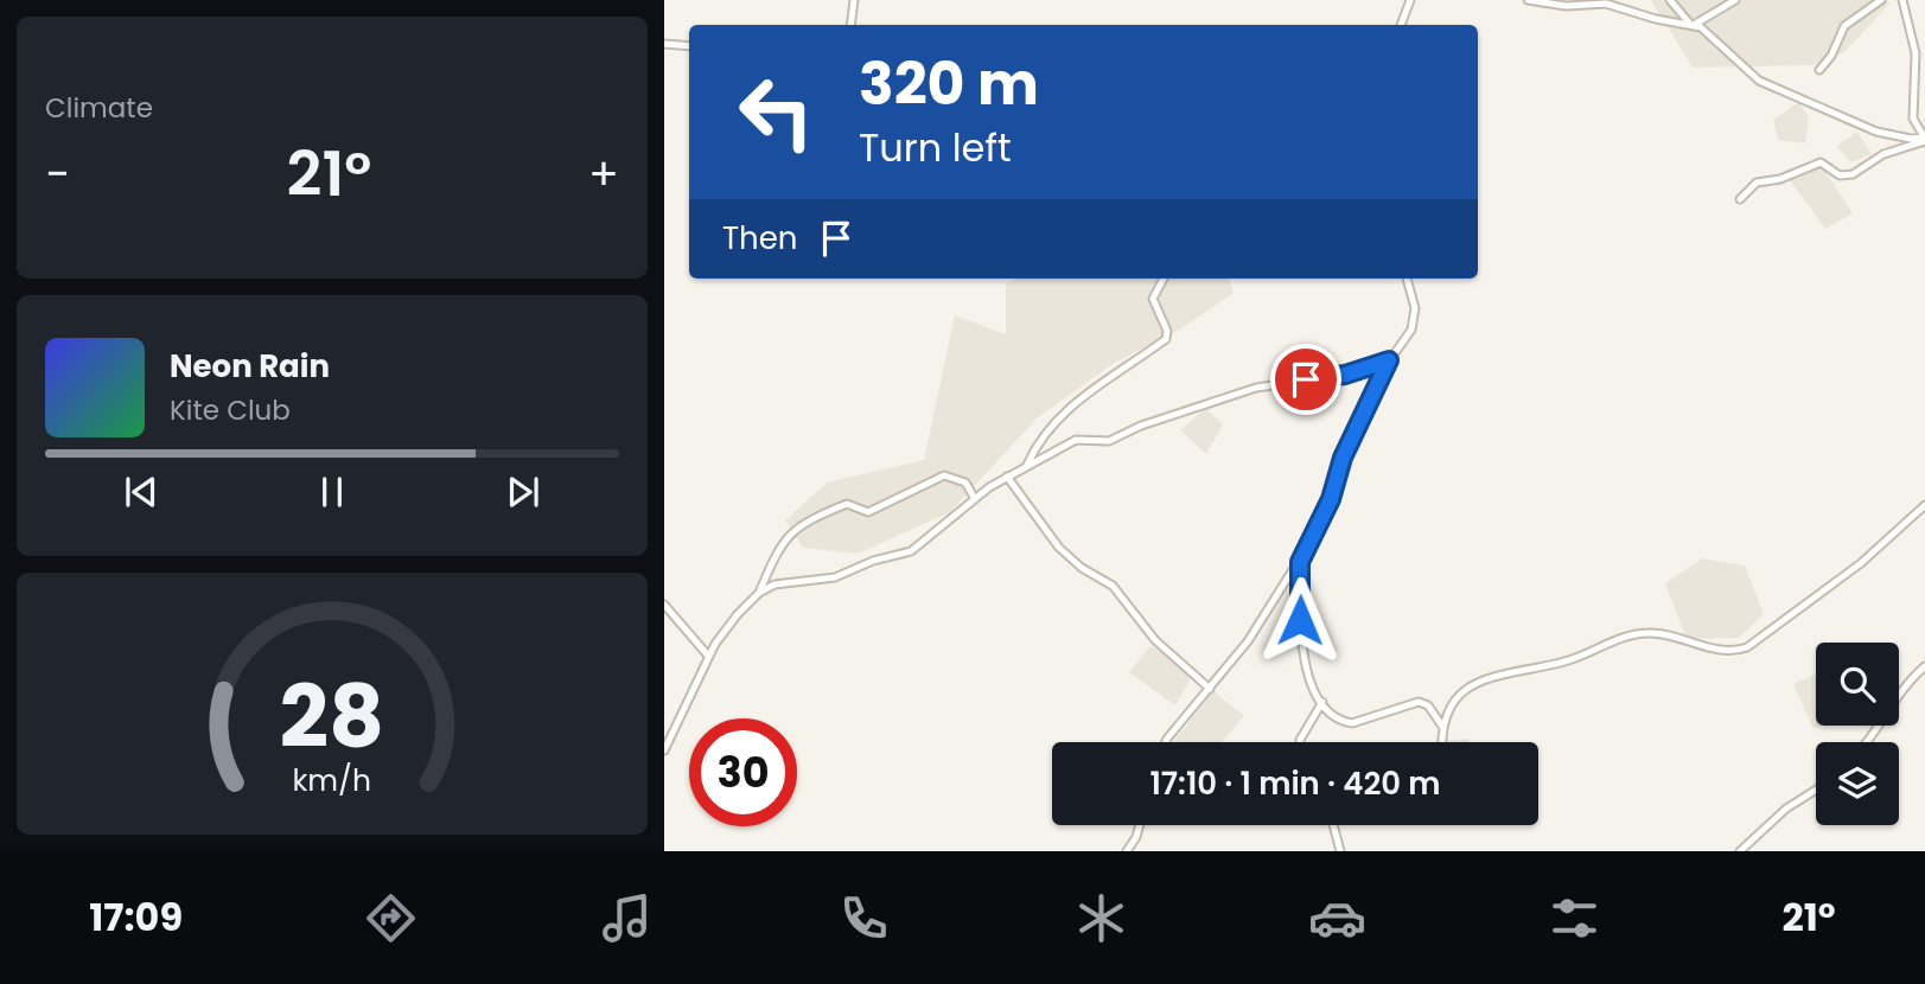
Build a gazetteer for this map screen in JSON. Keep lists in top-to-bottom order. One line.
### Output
{"page":{"tile":"Climate","turn":["320 m","Turn left"],"heat":["−","21°","+"],"then":"Then","song":["Neon Rain","Kite Club"],"limit":"30","trip":"17:10 · 1 min · 420 m","tabs":["17:09","21°"],"gauge":["28","km/h"]}}
